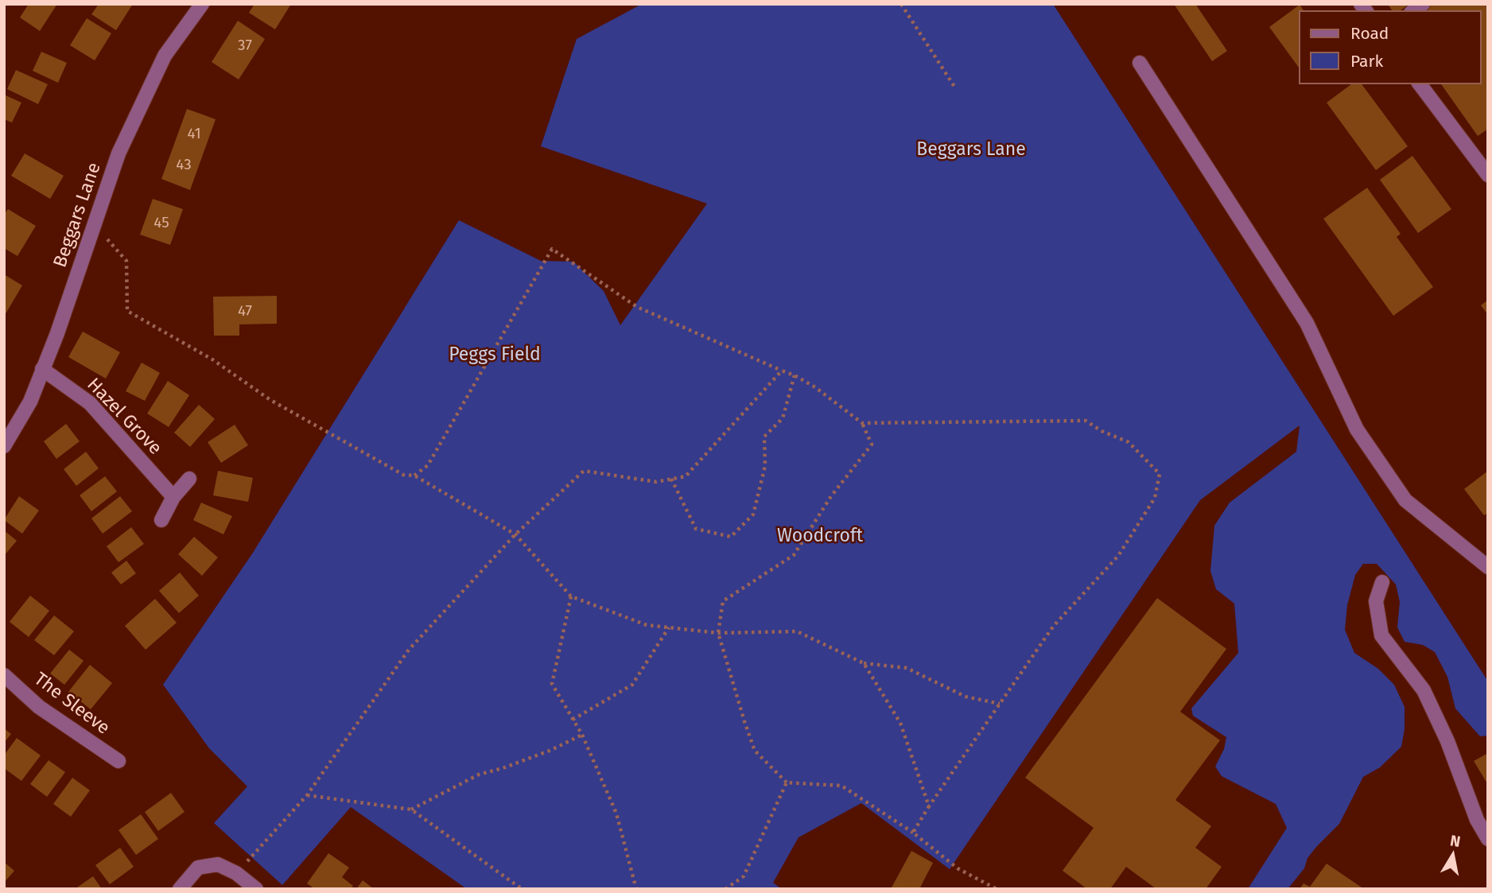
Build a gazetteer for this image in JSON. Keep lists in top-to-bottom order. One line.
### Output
{"streets":{"street":["Beggars Lane","Hazel Grove","The Sleeve"]},"crossings":[["Beggars Lane","Hazel Grove"]],"parks":["Beggars Lane","Peggs Field","Woodcroft"],"house_numbers":["37","41","43","45","47"],"legend":["Road","Park"],"north":"top"}
